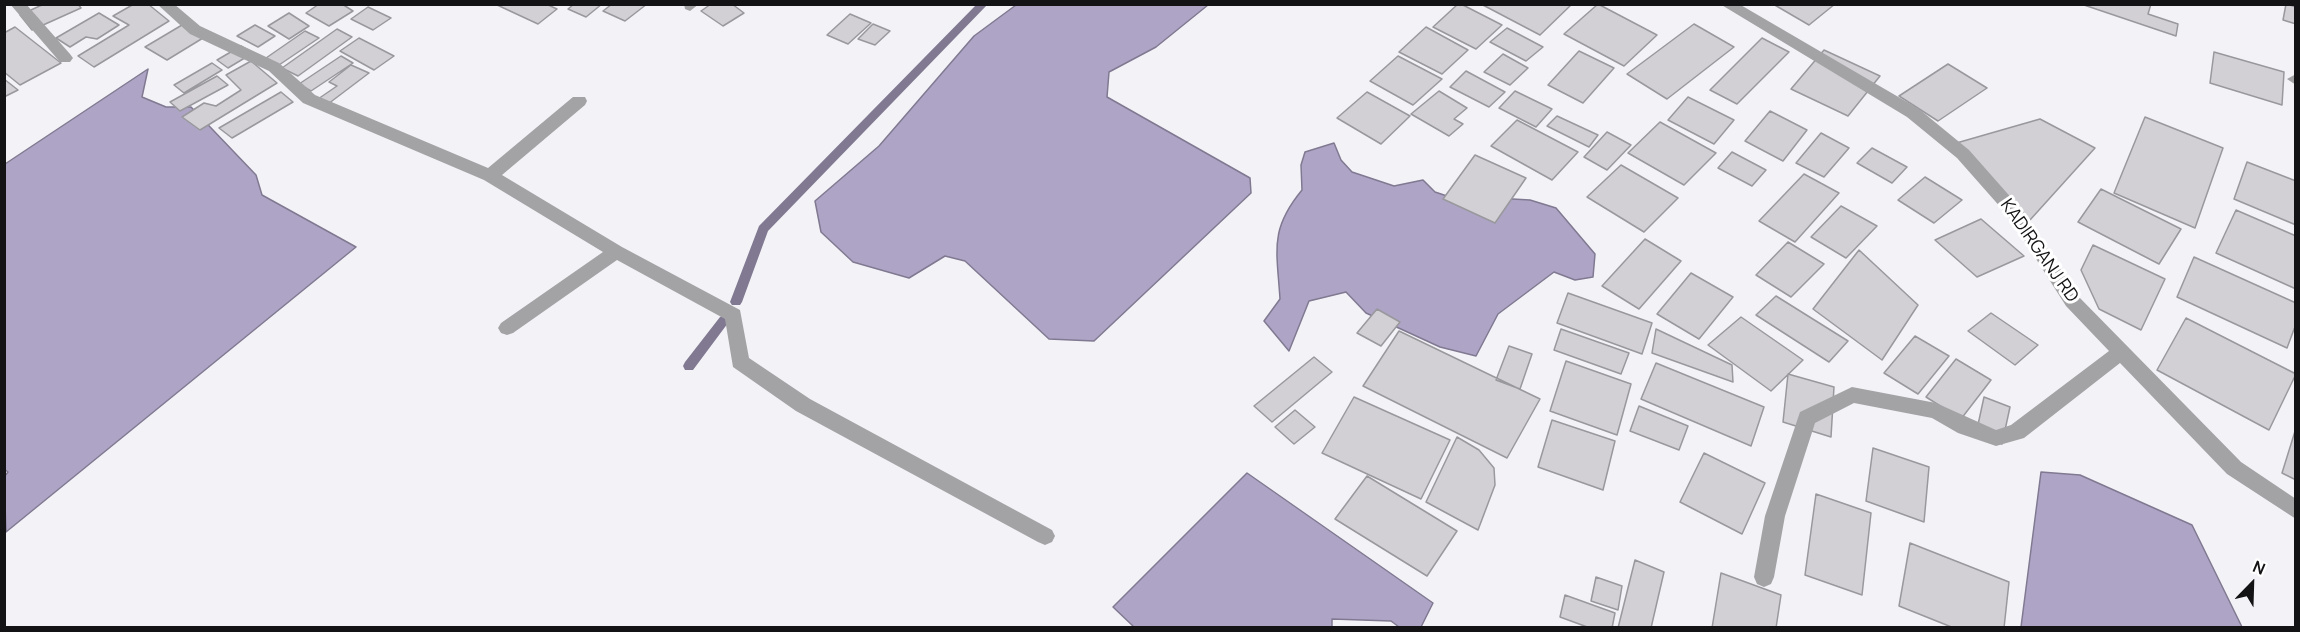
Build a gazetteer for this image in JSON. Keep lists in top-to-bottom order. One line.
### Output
{"streets":{"street":["KADIRGANJ RD"]},"north":"top right"}
